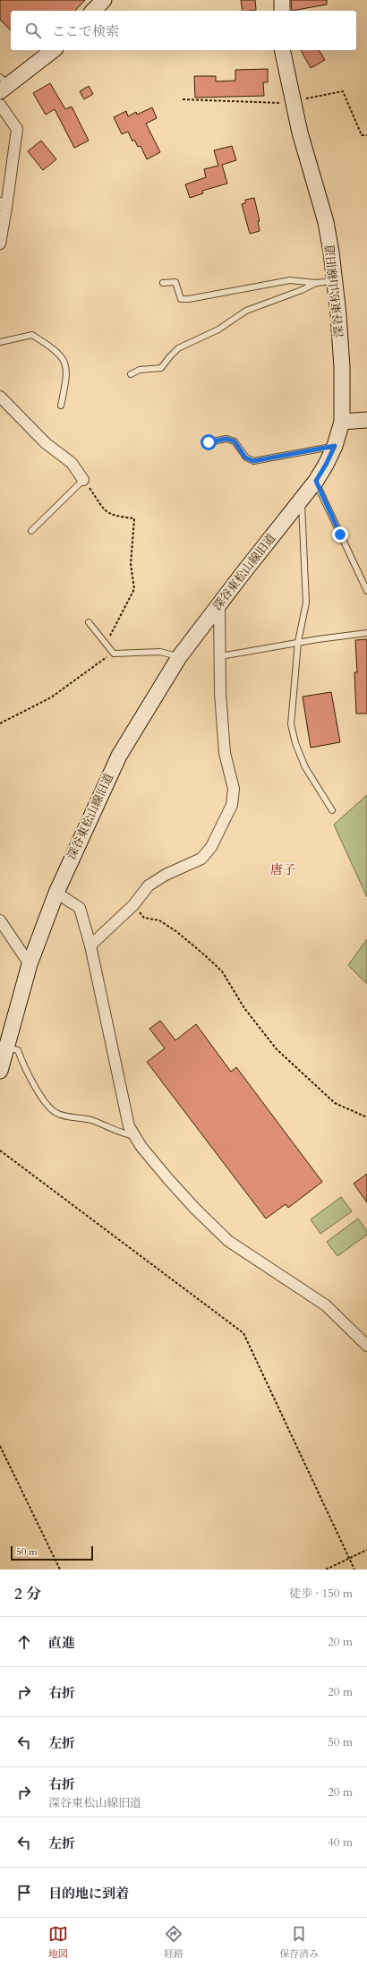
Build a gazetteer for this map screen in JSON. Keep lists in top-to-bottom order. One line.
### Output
{"streets":{"street":["深谷東松山線旧道"]},"districts":["唐子"],"scale_bar":"50 m","page":{"search":"ここで検索","scale":"50 m","heading":["2 分","徒歩 · 150 m"],"list":[["直進","20 m"],["右折","20 m"],["左折","50 m"],["右折","深谷東松山線旧道","20 m"],["左折","40 m"],"目的地に到着"],"nav":["地図","経路","保存済み"]}}
